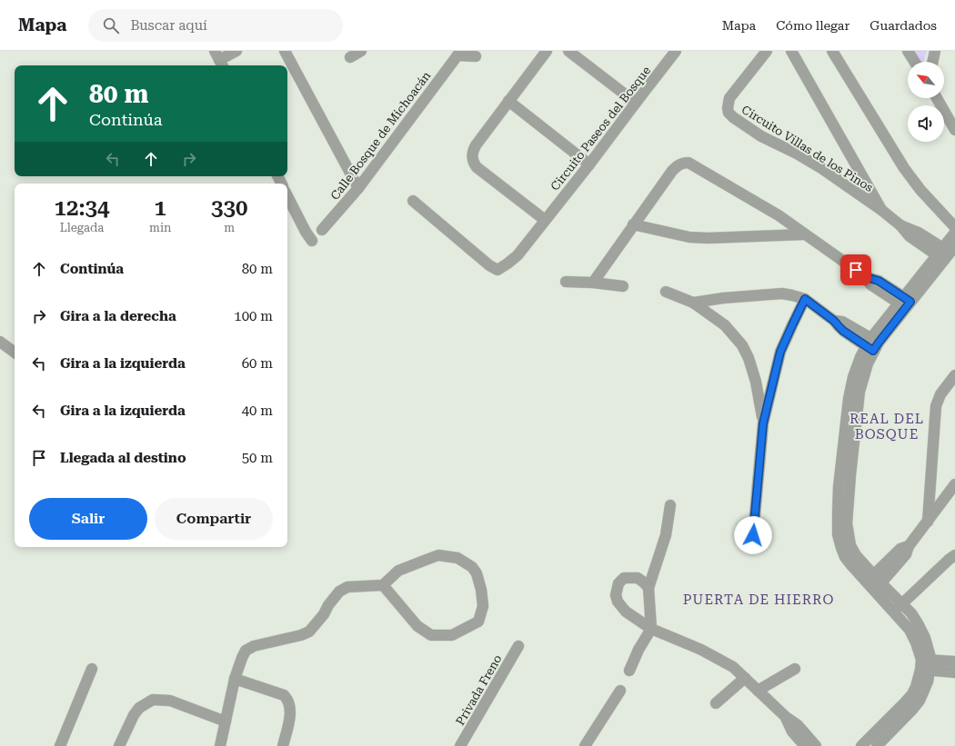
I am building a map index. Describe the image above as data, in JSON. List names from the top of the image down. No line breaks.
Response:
{"streets":{"street":["Circuito Paseos del Bosque","Calle Bosque de Michoacán","Circuito Villas de los Pinos","Privada Freno"]},"districts":["REAL DEL BOSQUE","PUERTA DE HIERRO"],"north":"top left","page":{"header":"Mapa","search":"Buscar aquí","nav":["Mapa","Cómo llegar","Guardados"],"turn":["80 m","Continúa"],"eta":["12:34","Llegada","1","min","330","m"],"list":[{"name":"Continúa","value":"80 m"},{"name":"Gira a la derecha","value":"100 m"},{"name":"Gira a la izquierda","value":"60 m"},{"name":"Gira a la izquierda","value":"40 m"},{"name":"Llegada al destino","value":"50 m"}],"buttons":["Salir","Compartir"]}}
